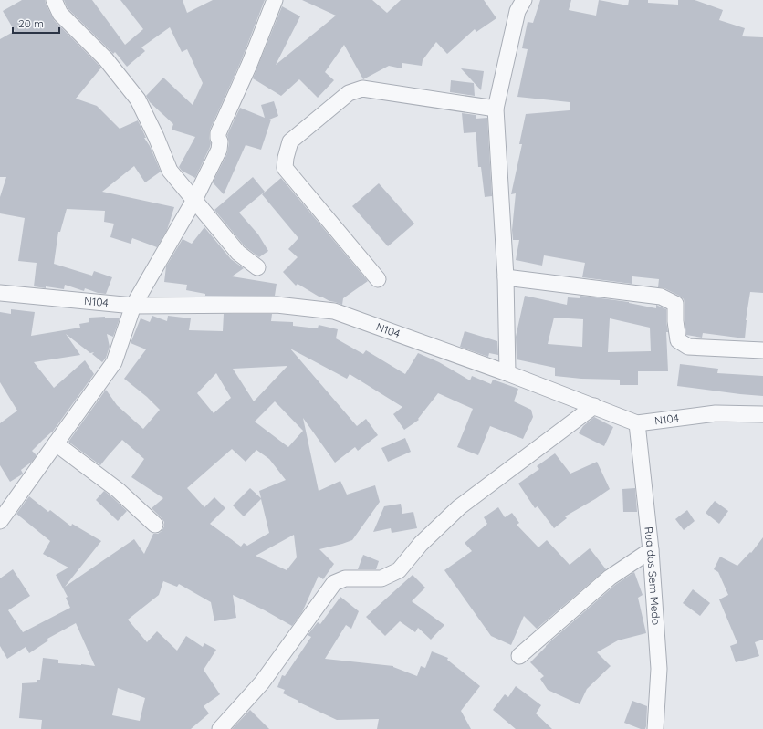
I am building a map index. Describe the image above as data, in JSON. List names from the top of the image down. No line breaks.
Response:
{"streets":{"street":["N104","Rua dos Sem Medo"]},"crossings":[["N104","Rua dos Sem Medo"]],"scale_bar":"20 m"}
